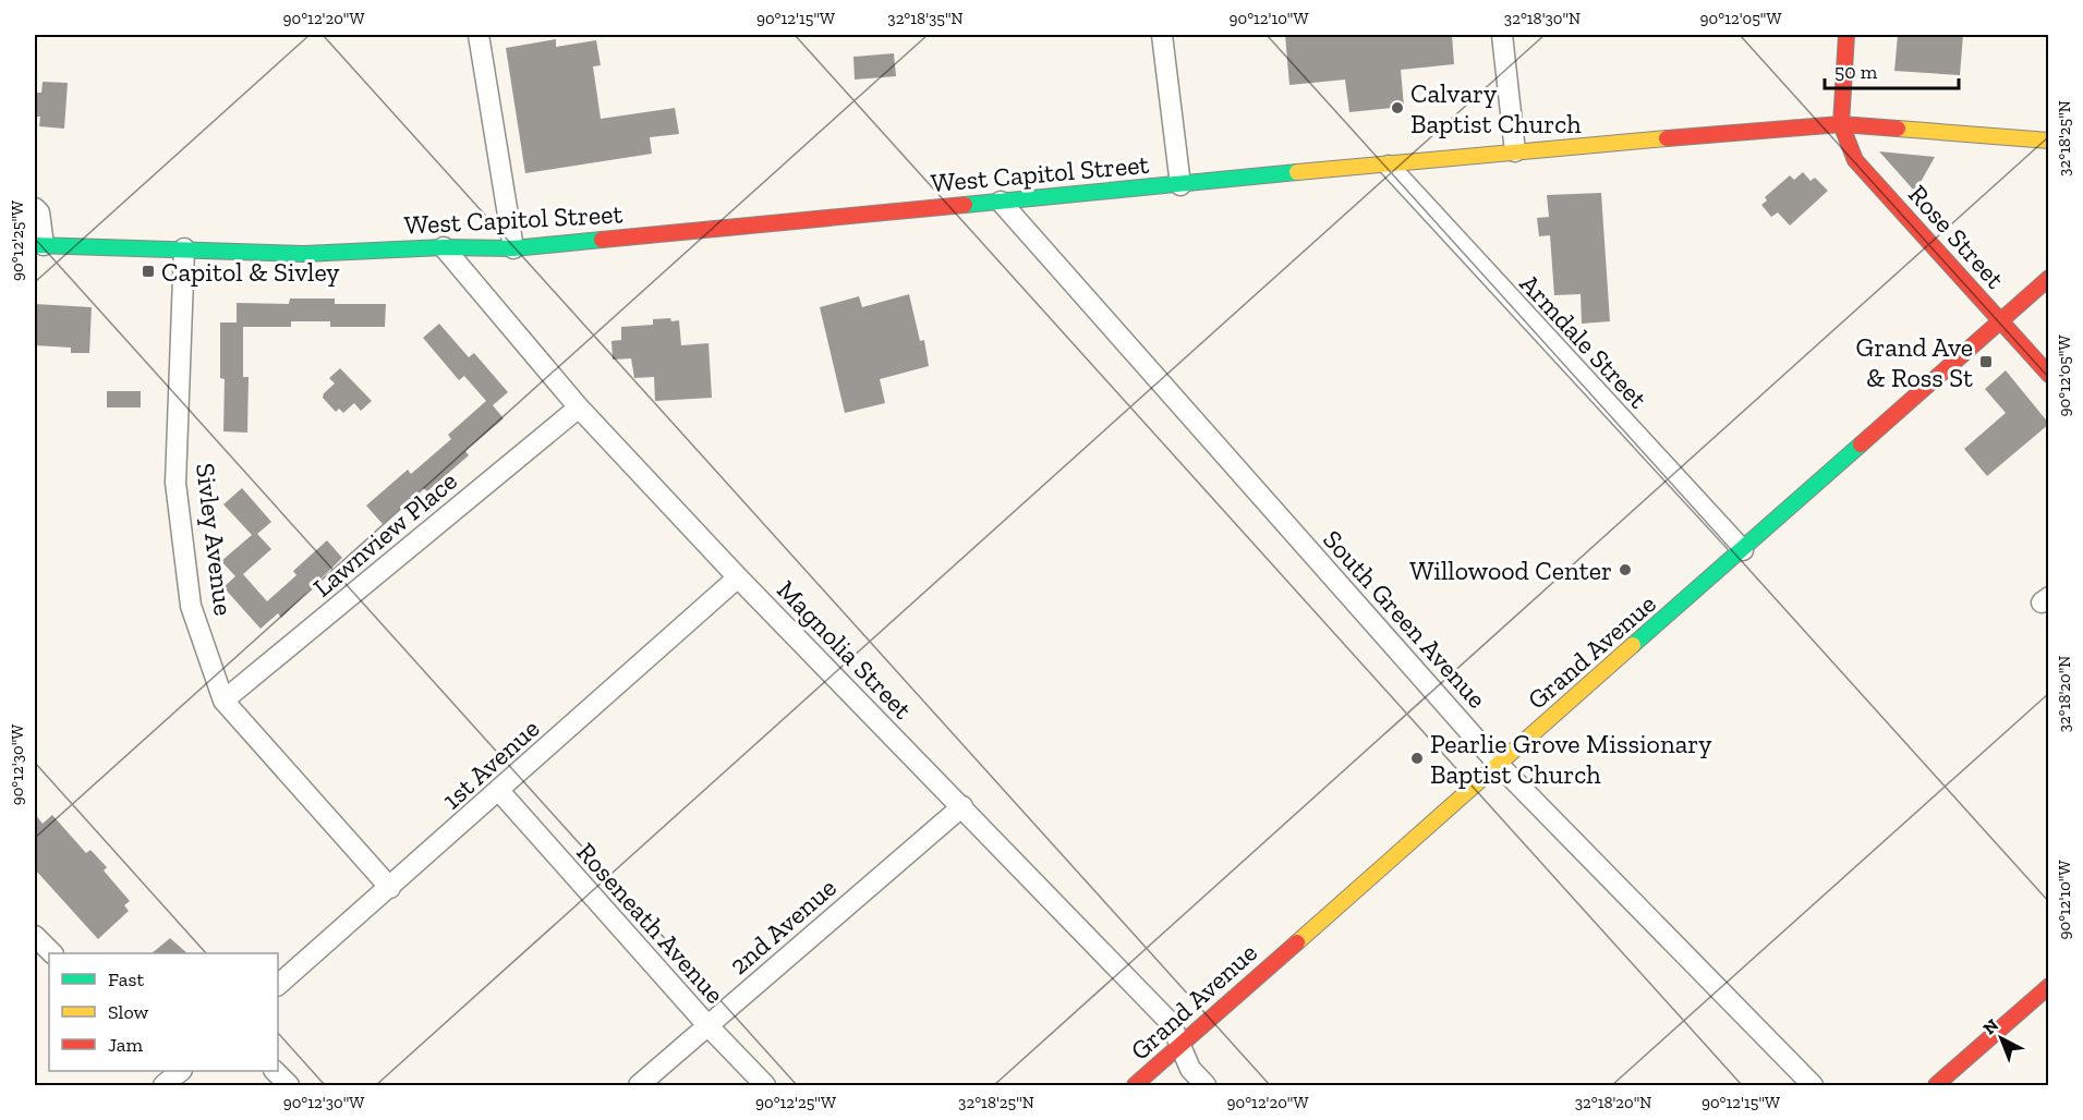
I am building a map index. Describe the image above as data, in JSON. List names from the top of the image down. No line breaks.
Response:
{"streets":{"main road":["West Capitol Street","Rose Street","Grand Avenue"],"street":["Armdale Street","Lawnview Place","Sivley Avenue","South Green Avenue","Magnolia Street","1st Avenue","Roseneath Avenue","2nd Avenue"]},"crossings":[["West Capitol Street","Rose Street"],["West Capitol Street","Armdale Street"],["West Capitol Street","Sivley Avenue"],["West Capitol Street","South Green Avenue"],["West Capitol Street","Magnolia Street"],["Rose Street","Grand Avenue"],["Armdale Street","Grand Avenue"],["Lawnview Place","Sivley Avenue"],["Lawnview Place","Magnolia Street"],["Sivley Avenue","1st Avenue"],["South Green Avenue","Grand Avenue"],["Magnolia Street","Grand Avenue"],["Magnolia Street","1st Avenue"],["Magnolia Street","2nd Avenue"],["1st Avenue","Roseneath Avenue"],["Roseneath Avenue","2nd Avenue"]],"places":{"other":["Calvary Baptist Church","Willowood Center","Pearlie Grove Missionary Baptist Church"],"transit":["Capitol & Sivley","Grand Ave & Ross St"]},"legend":["Fast","Slow","Jam"],"scale_bar":"50 m","north":"top left","coordinates":["90°12'20\"W","90°12'15\"W","32°18'35\"N","90°12'10\"W","32°18'30\"N","90°12'05\"W","32°18'25\"N","90°12'25\"W","32°18'20\"N","90°12'30\"W"]}
